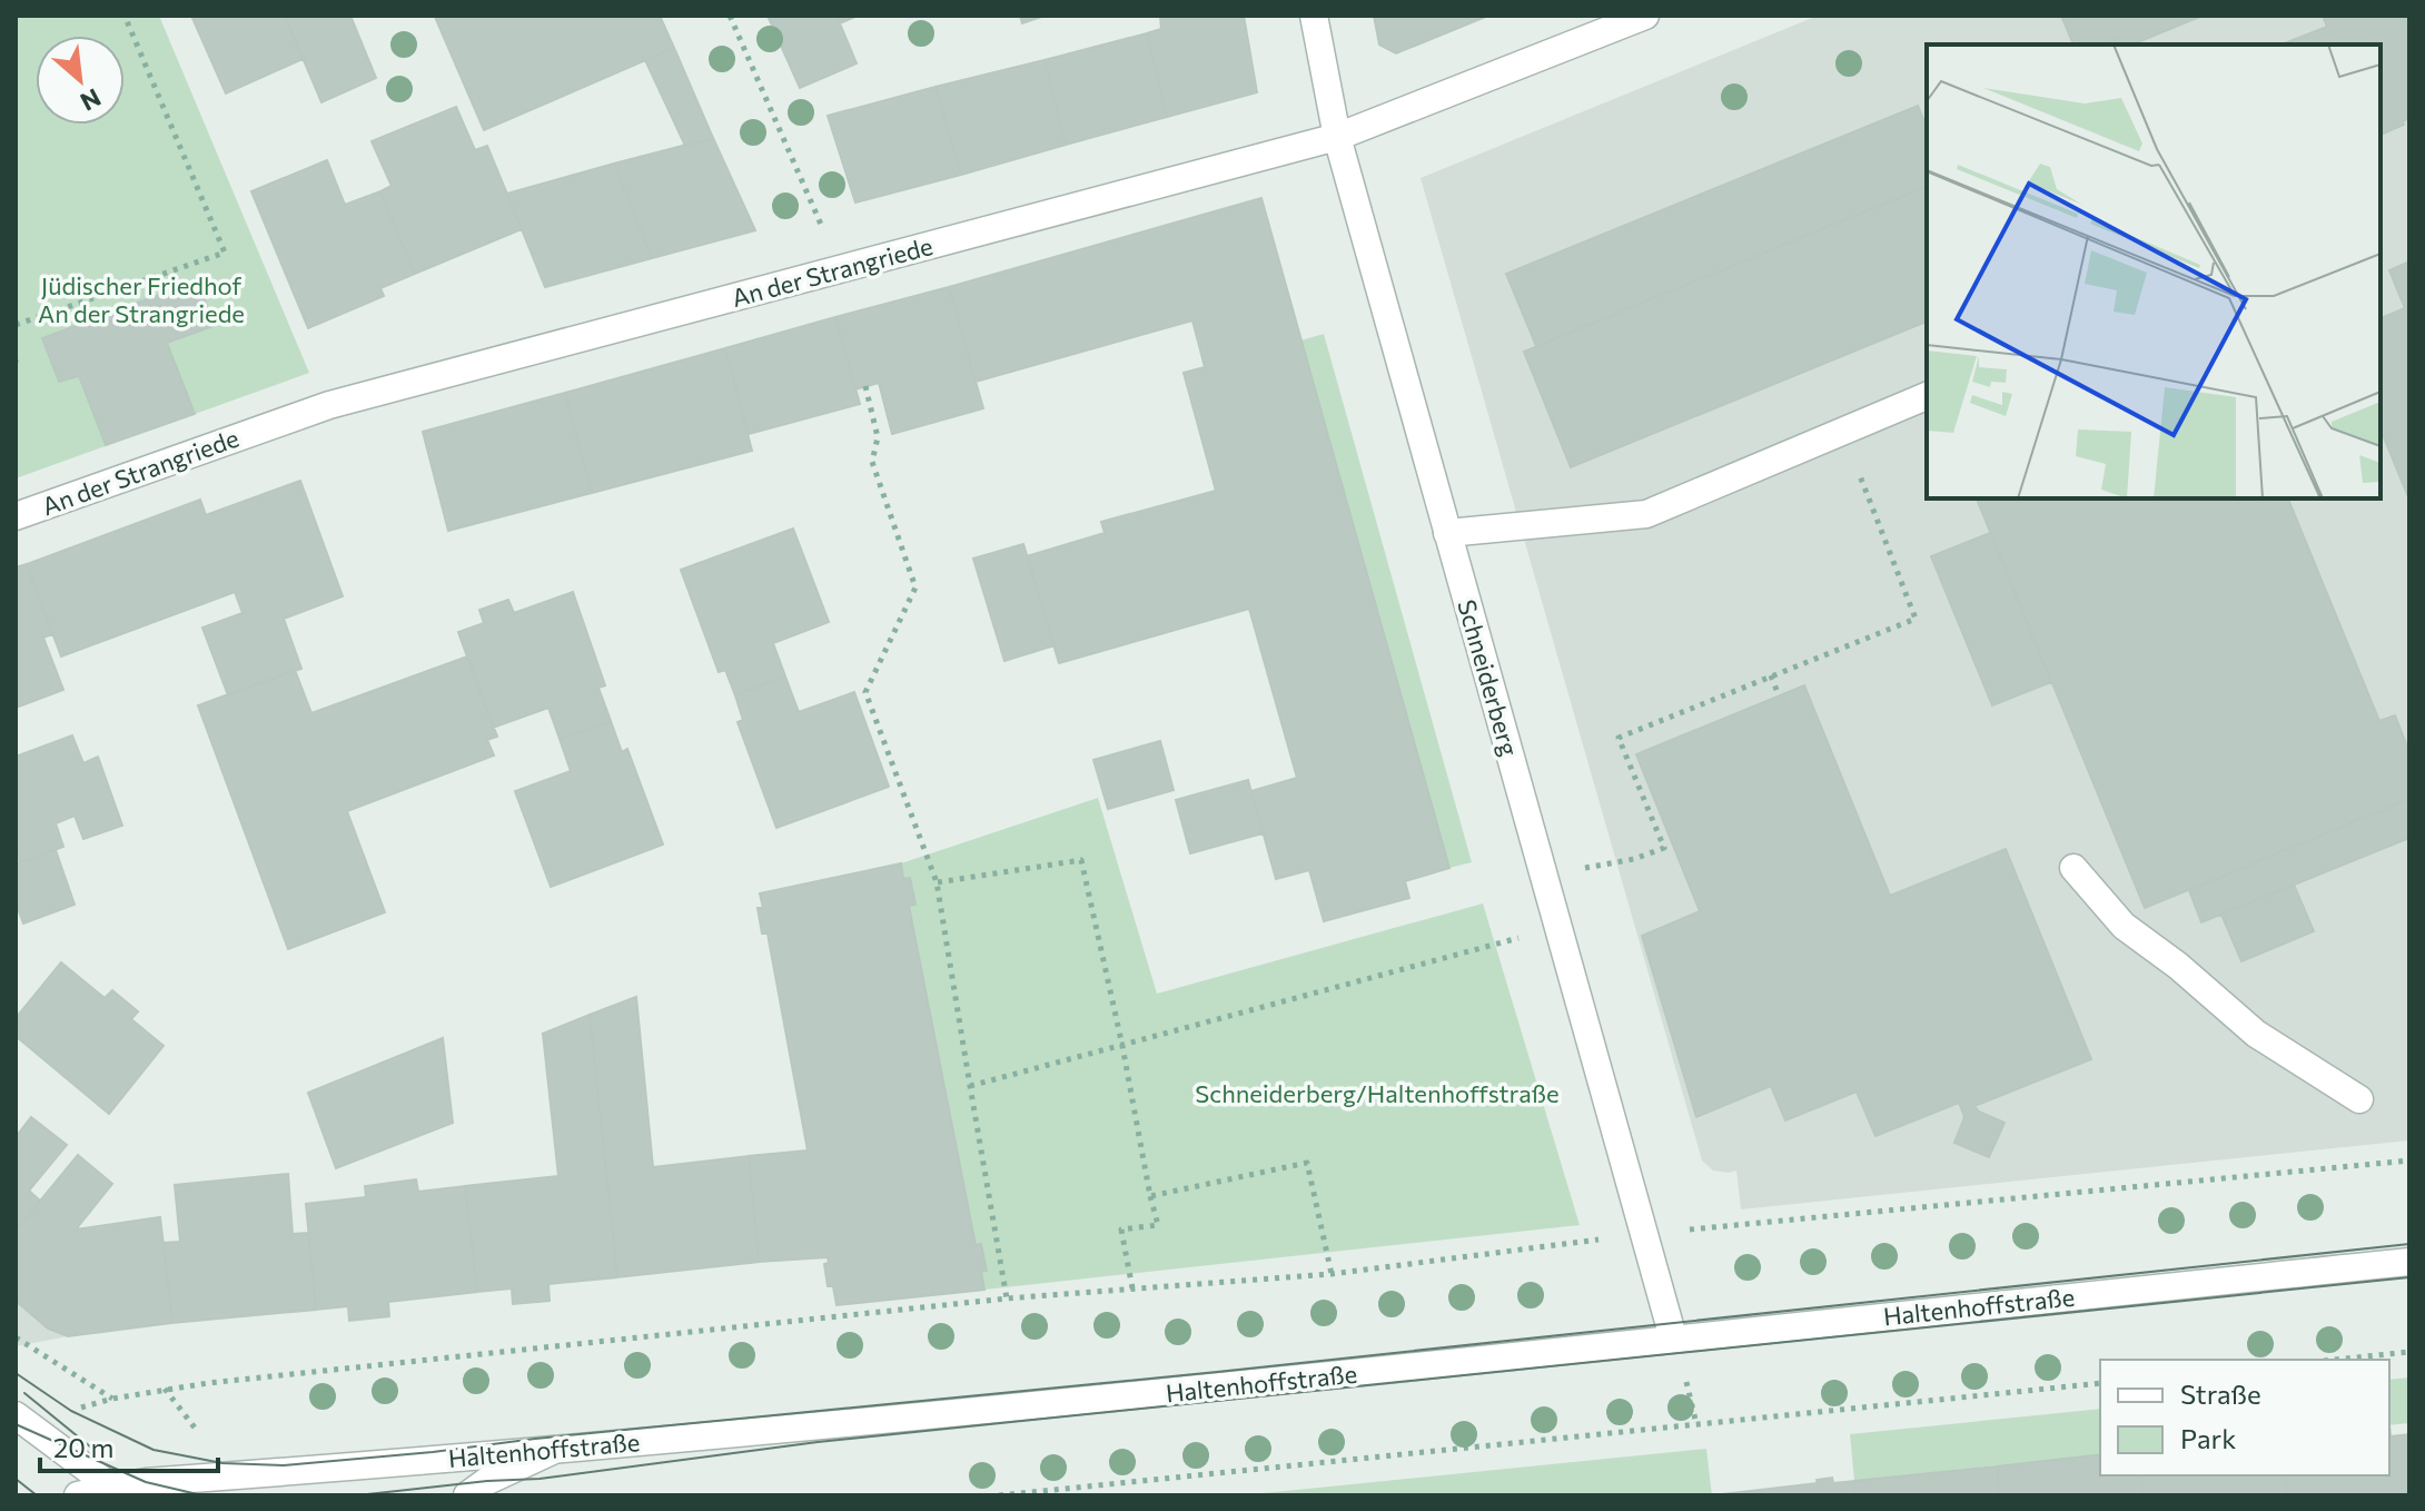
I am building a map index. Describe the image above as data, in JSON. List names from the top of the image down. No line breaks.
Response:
{"streets":{"street":["An der Strangriede","Schneiderberg","Haltenhoffstraße"]},"crossings":[["An der Strangriede","Schneiderberg"],["Schneiderberg","Haltenhoffstraße"]],"parks":["Jüdischer Friedhof An der Strangriede","Schneiderberg/Haltenhoffstraße"],"legend":["Straße","Park"],"scale_bar":"20 m","north":"bottom right"}
